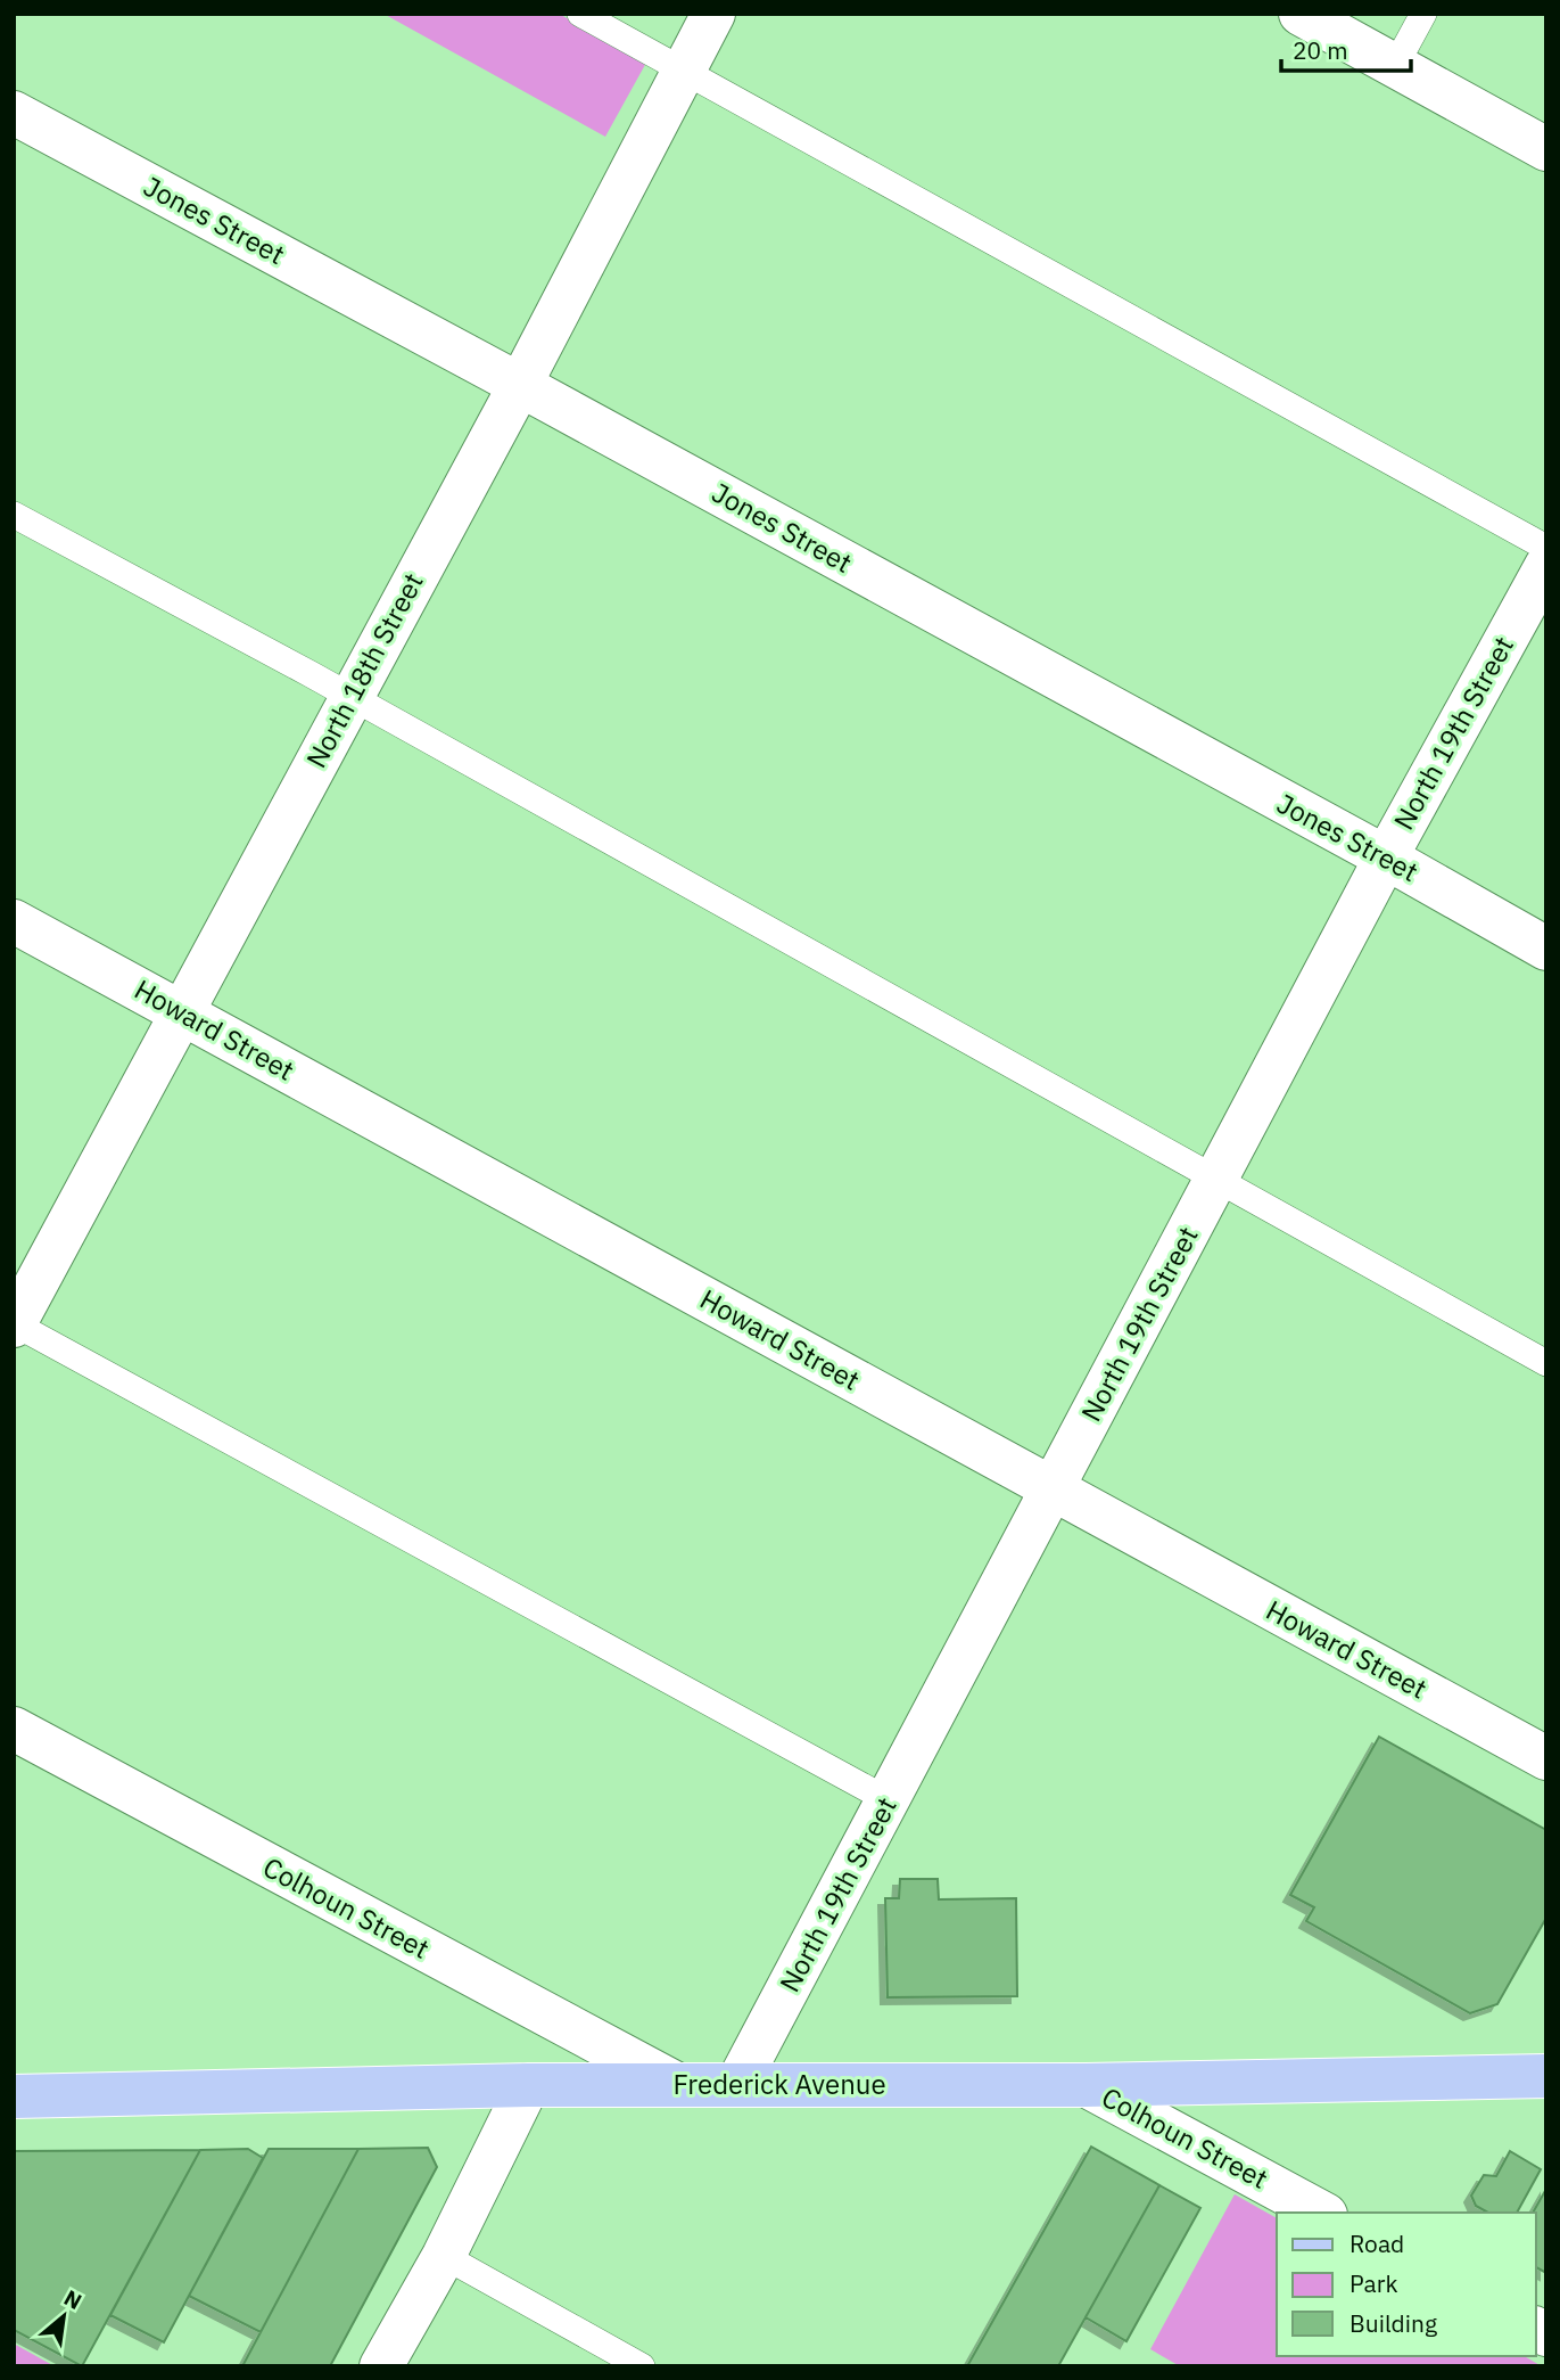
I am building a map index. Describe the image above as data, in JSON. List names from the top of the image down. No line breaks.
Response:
{"streets":{"main road":["Frederick Avenue"],"street":["Jones Street","North 18th Street","North 19th Street","Howard Street","Colhoun Street"]},"crossings":[["Jones Street","North 18th Street"],["Jones Street","North 19th Street"],["North 18th Street","Howard Street"],["North 19th Street","Howard Street"],["North 19th Street","Frederick Avenue"],["Colhoun Street","Frederick Avenue"]],"legend":["Road","Park","Building"],"scale_bar":"20 m","north":"top right"}
